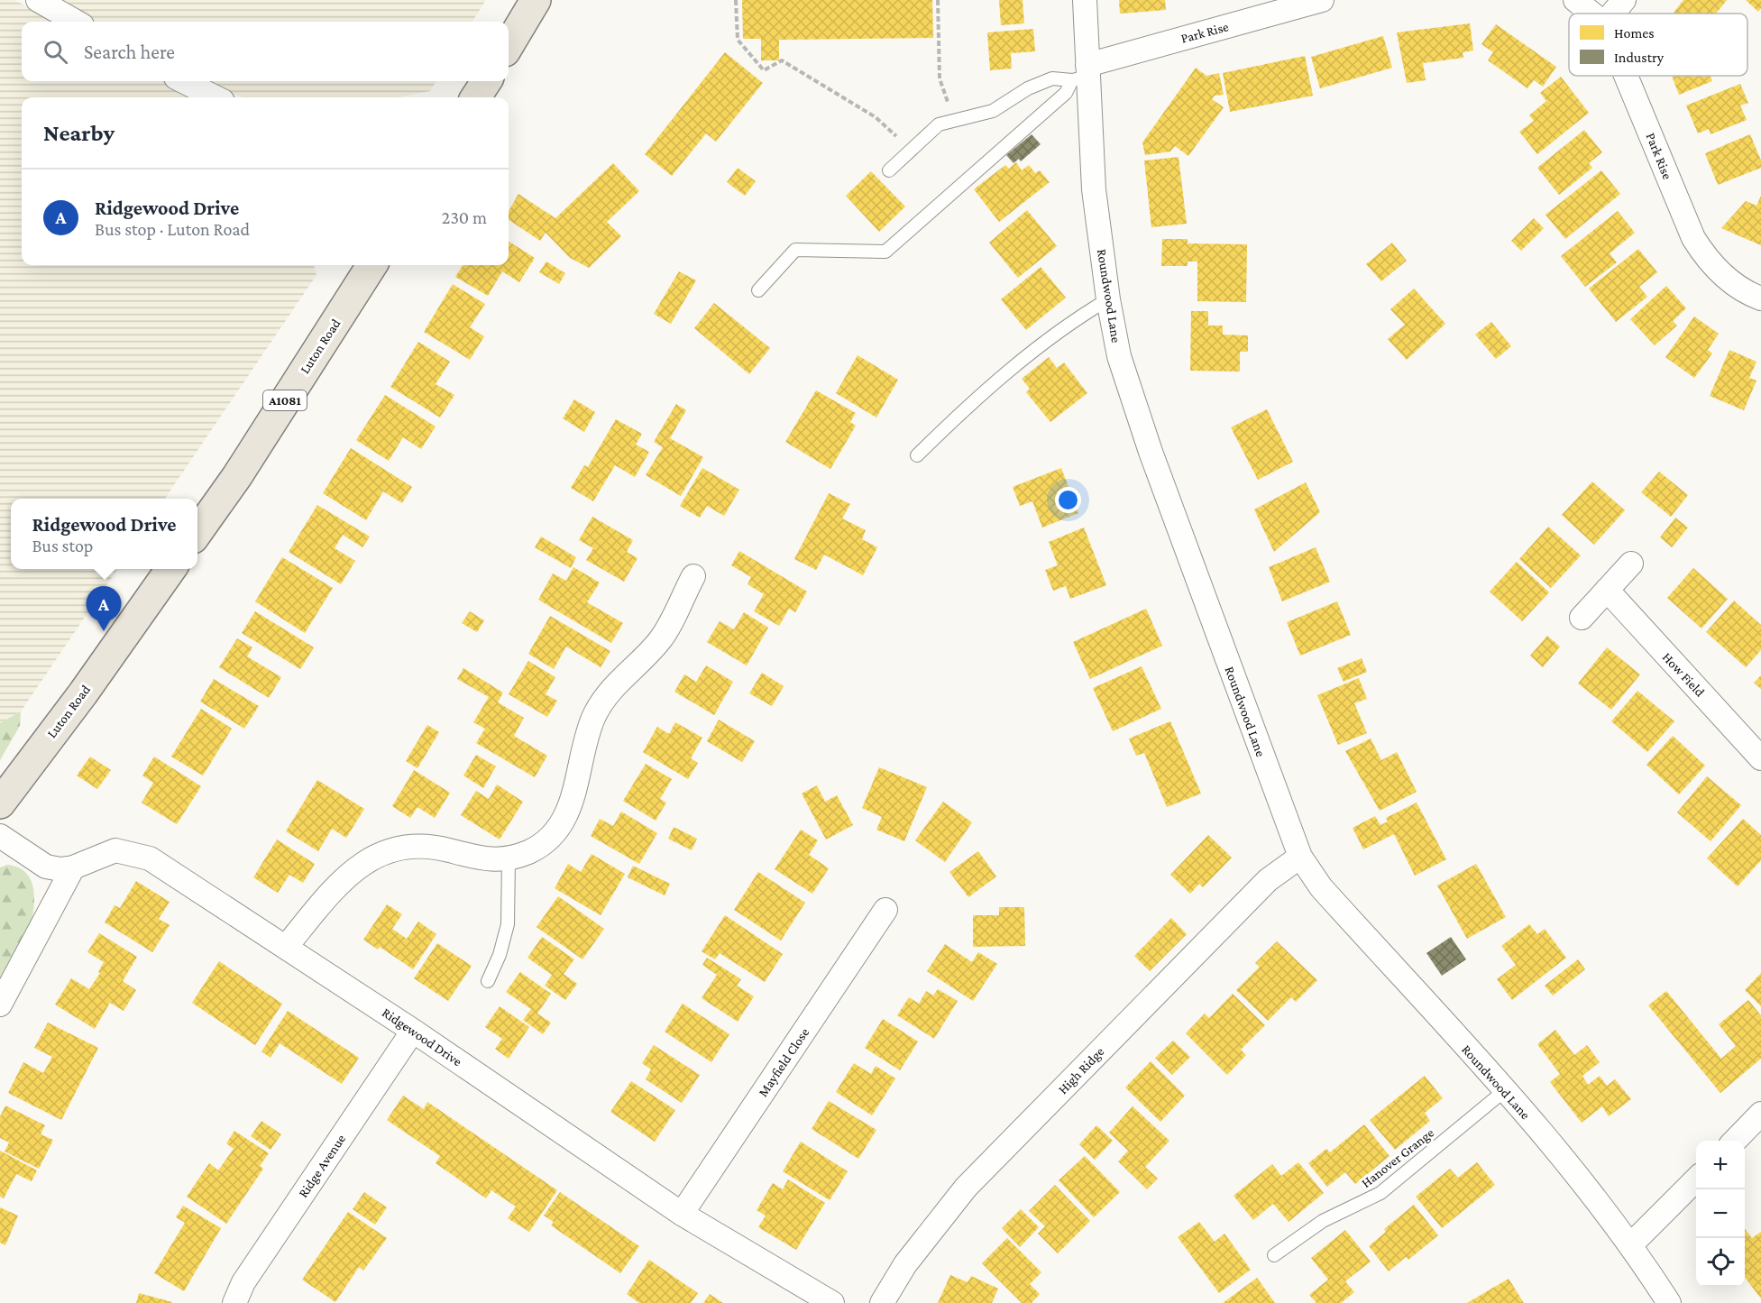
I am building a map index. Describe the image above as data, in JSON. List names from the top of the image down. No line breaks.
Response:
{"streets":{"main road":["Luton Road","A1081"],"street":["Park Rise","Roundwood Lane","How Field","Ridgewood Drive","Mayfield Close","High Ridge","Ridge Avenue"],"lane":["Hanover Grange"]},"crossings":[["Park Rise","Roundwood Lane"],["Roundwood Lane","High Ridge"],["Roundwood Lane","Hanover Grange"],["Ridgewood Drive","Mayfield Close"],["Ridgewood Drive","Ridge Avenue"]],"legend":["Homes","Industry"],"page":{"search":"Search here","heading":"Nearby","list":[{"mark":"A","name":"Ridgewood Drive","note":"Bus stop · Luton Road","value":"230 m"}],"popup":["Ridgewood Drive","Bus stop"],"pins":"A","map_buttons":["+","−"]}}
